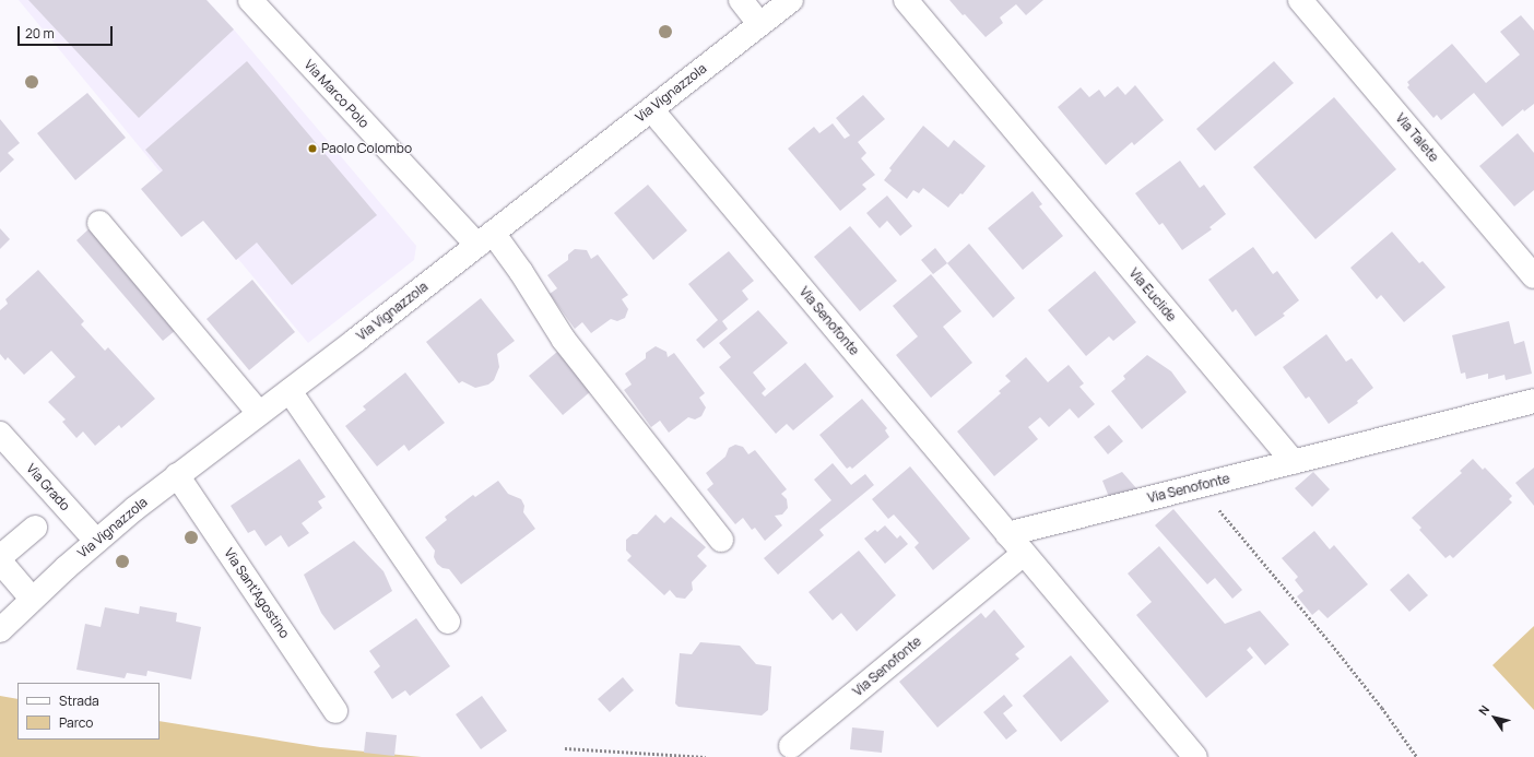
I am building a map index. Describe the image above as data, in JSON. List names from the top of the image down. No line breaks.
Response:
{"streets":{"street":["Via Vignazzola","Via Marco Polo","Via Talete","Via Euclide","Via Senofonte","Via Grado","Via Sant'Agostino"]},"crossings":[["Via Vignazzola","Via Marco Polo"],["Via Vignazzola","Via Senofonte"],["Via Vignazzola","Via Grado"],["Via Vignazzola","Via Sant'Agostino"],["Via Euclide","Via Senofonte"]],"places":["Paolo Colombo"],"legend":["Strada","Parco"],"scale_bar":"20 m","north":"top left"}
